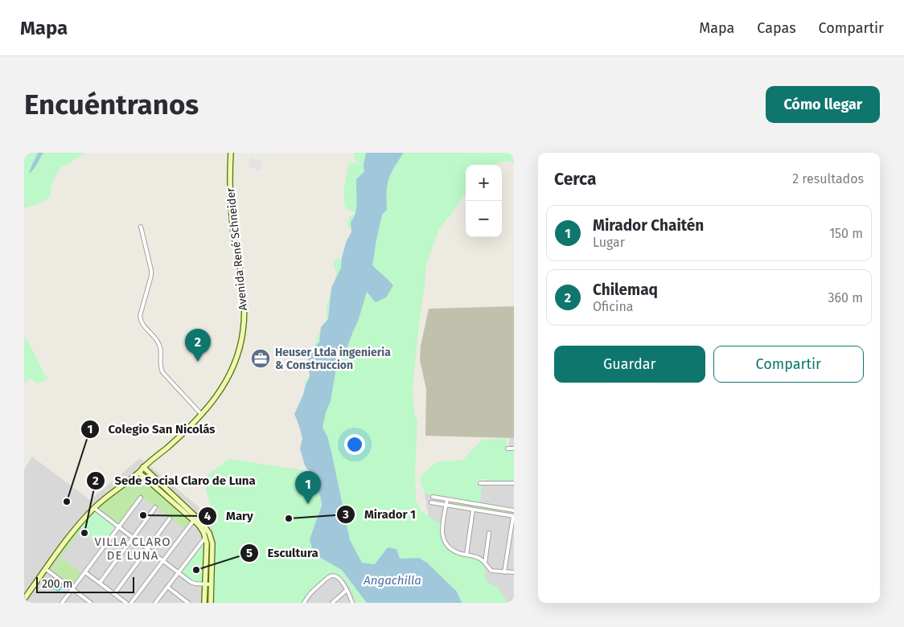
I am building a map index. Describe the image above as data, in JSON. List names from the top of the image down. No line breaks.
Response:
{"streets":{"main road":["Avenida René Schneider"]},"districts":["VILLA CLARO DE LUNA"],"water":["Angachilla"],"places":{"office":["Heuser Ltda ingenieria & Construccion"],"other":["Colegio San Nicolás","Mary","Mirador 1","Sede Social Claro de Luna","Escultura"]},"scale_bar":"200 m","page":{"header":"Mapa","nav":["Mapa","Capas","Compartir"],"buttons":["Cómo llegar",["Guardar","Compartir"]],"title":"Encuéntranos","heading":["Cerca","2 resultados"],"map_buttons":["+","−"],"list":[{"mark":"1","name":"Mirador Chaitén","note":"Lugar","value":"150 m"},{"mark":"2","name":"Chilemaq","note":"Oficina","value":"360 m"}],"pins":["2","1"],"scale":"200 m"}}
